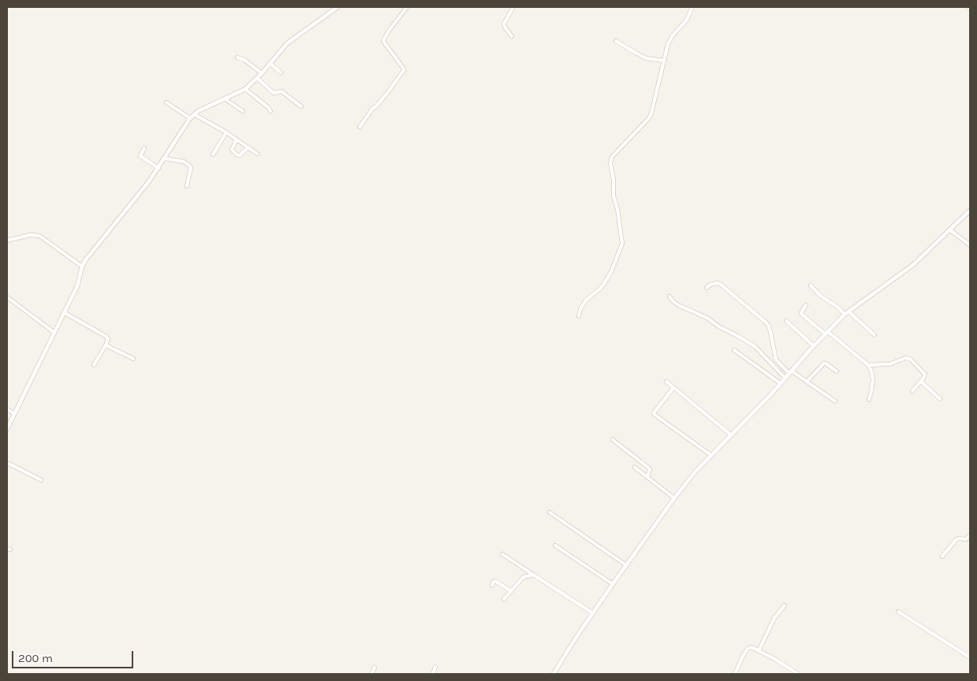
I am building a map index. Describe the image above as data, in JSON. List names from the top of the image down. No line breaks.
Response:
{"scale_bar":"200 m"}
